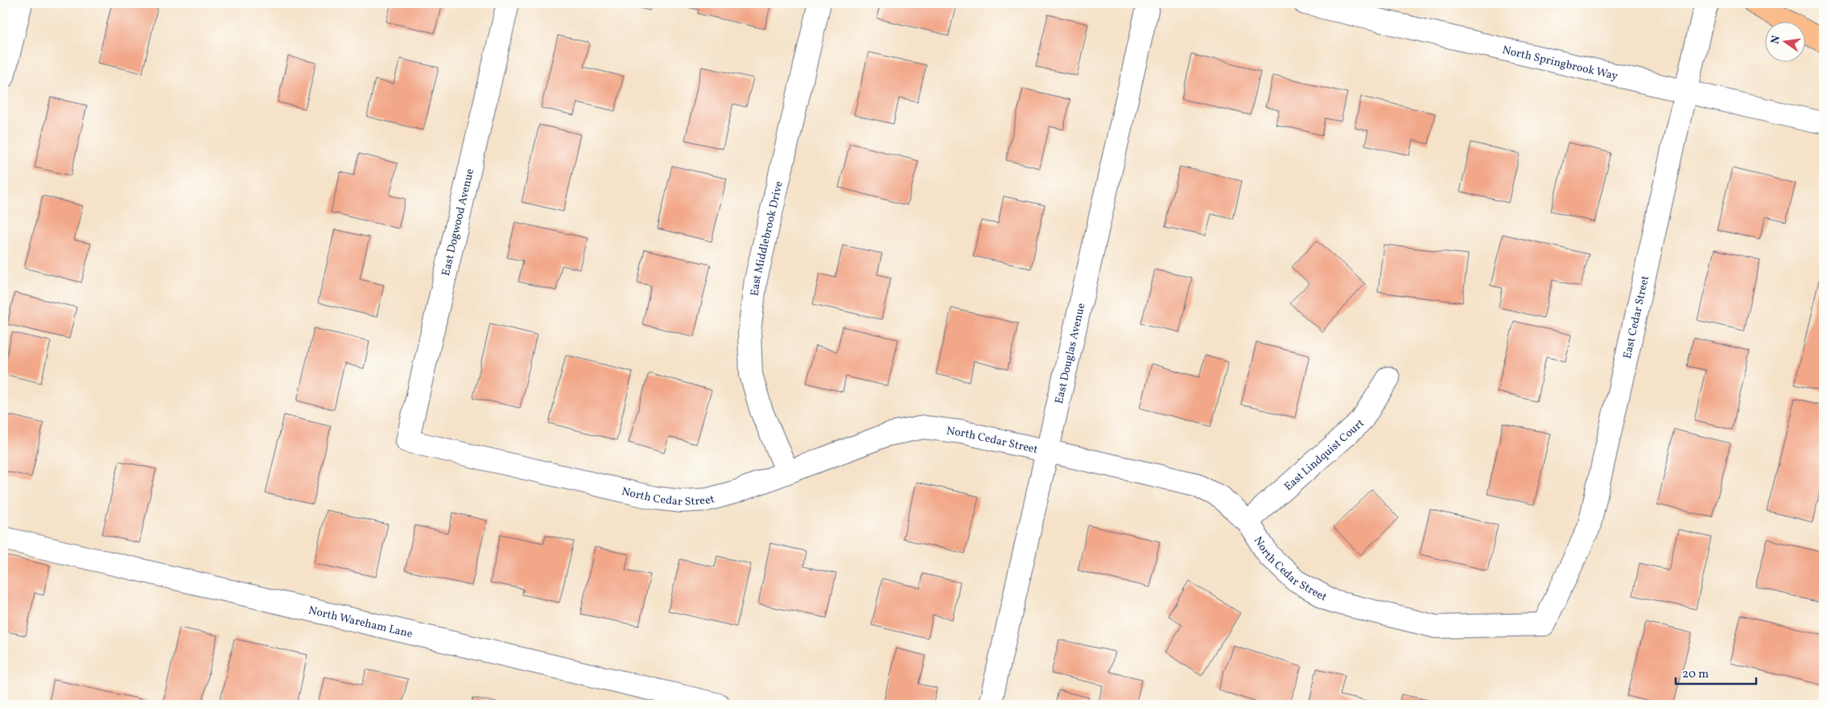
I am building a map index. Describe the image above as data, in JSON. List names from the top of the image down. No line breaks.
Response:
{"streets":{"street":["North Springbrook Way","East Dogwood Avenue","East Middlebrook Drive","East Cedar Street","East Douglas Avenue","North Cedar Street","East Lindquist Court","North Wareham Lane"]},"crossings":[["North Springbrook Way","East Cedar Street"],["East Dogwood Avenue","North Cedar Street"],["East Middlebrook Drive","North Cedar Street"],["East Cedar Street","North Cedar Street"],["East Douglas Avenue","North Cedar Street"],["North Cedar Street","East Lindquist Court"]],"scale_bar":"20 m","north":"left"}
